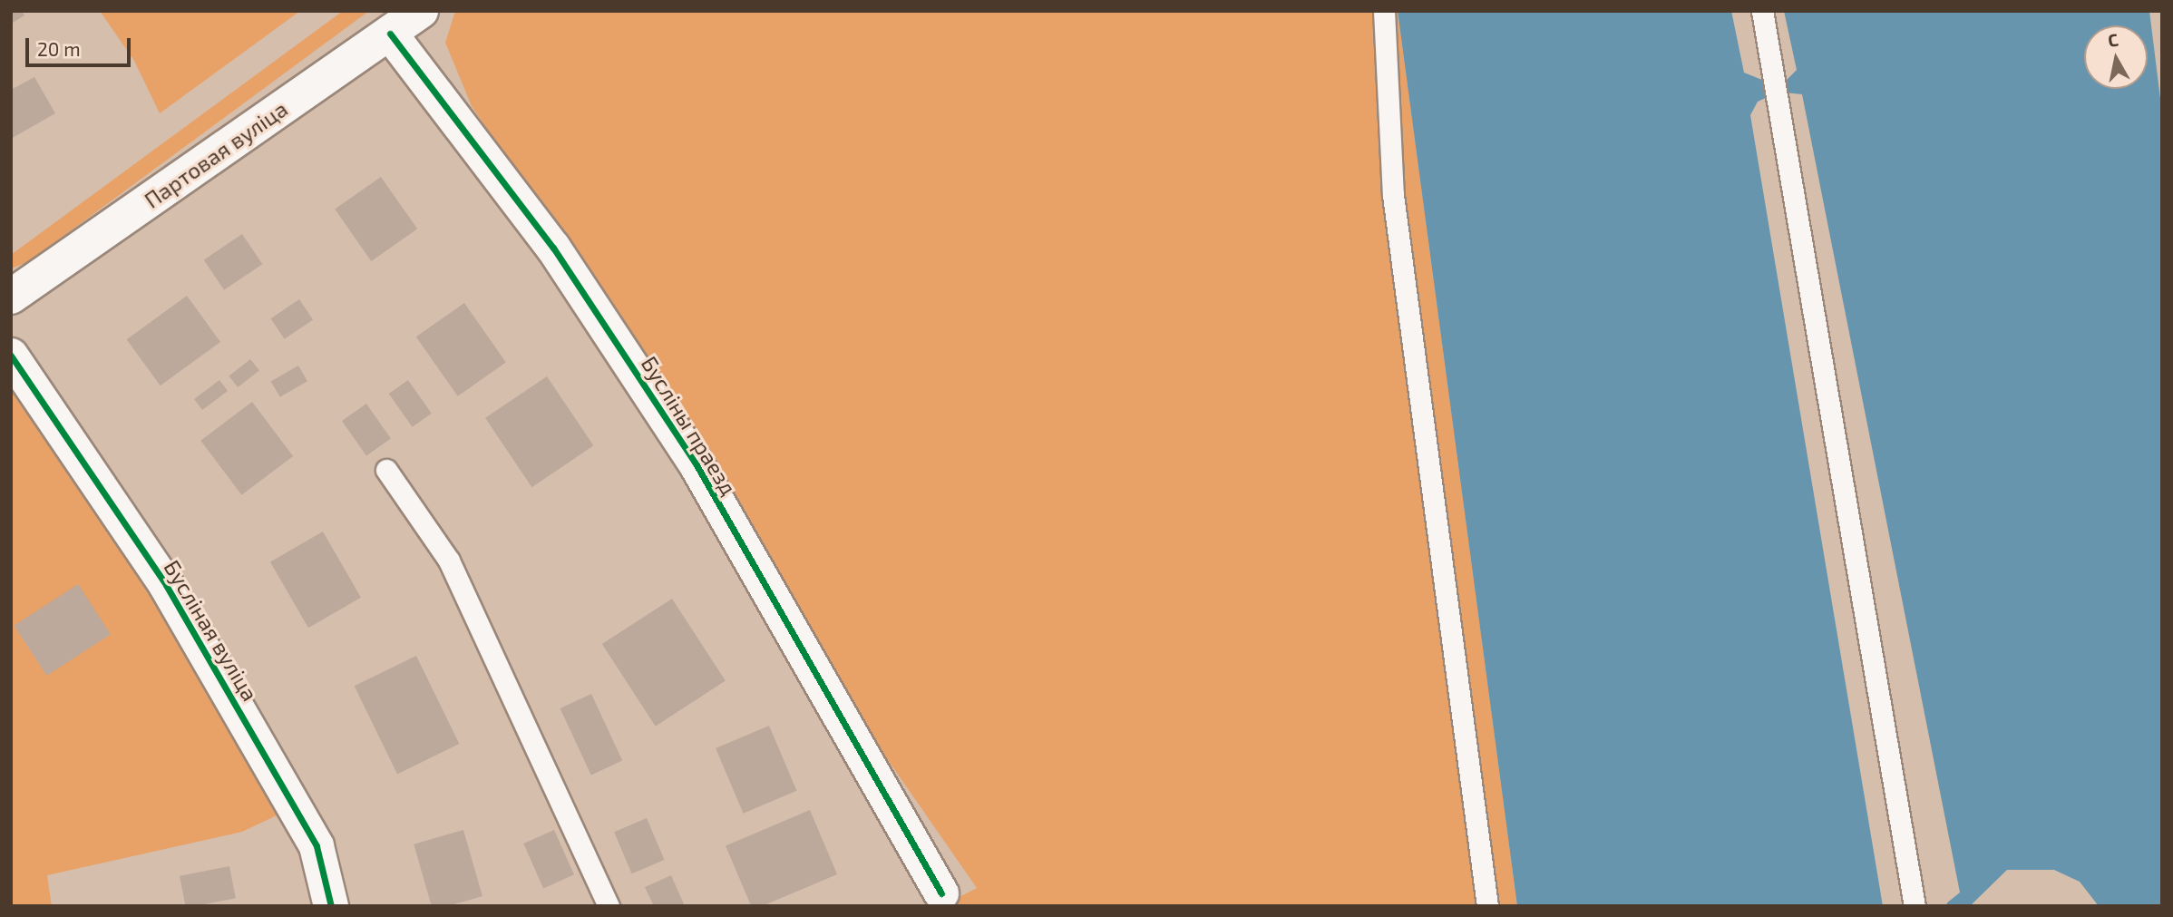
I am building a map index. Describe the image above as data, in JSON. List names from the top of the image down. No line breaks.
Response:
{"streets":{"street":["Партовая вуліца","Бусліны праезд","Бусліная вуліца"]},"crossings":[["Партовая вуліца","Бусліны праезд"]],"scale_bar":"20 m","north":"top"}
